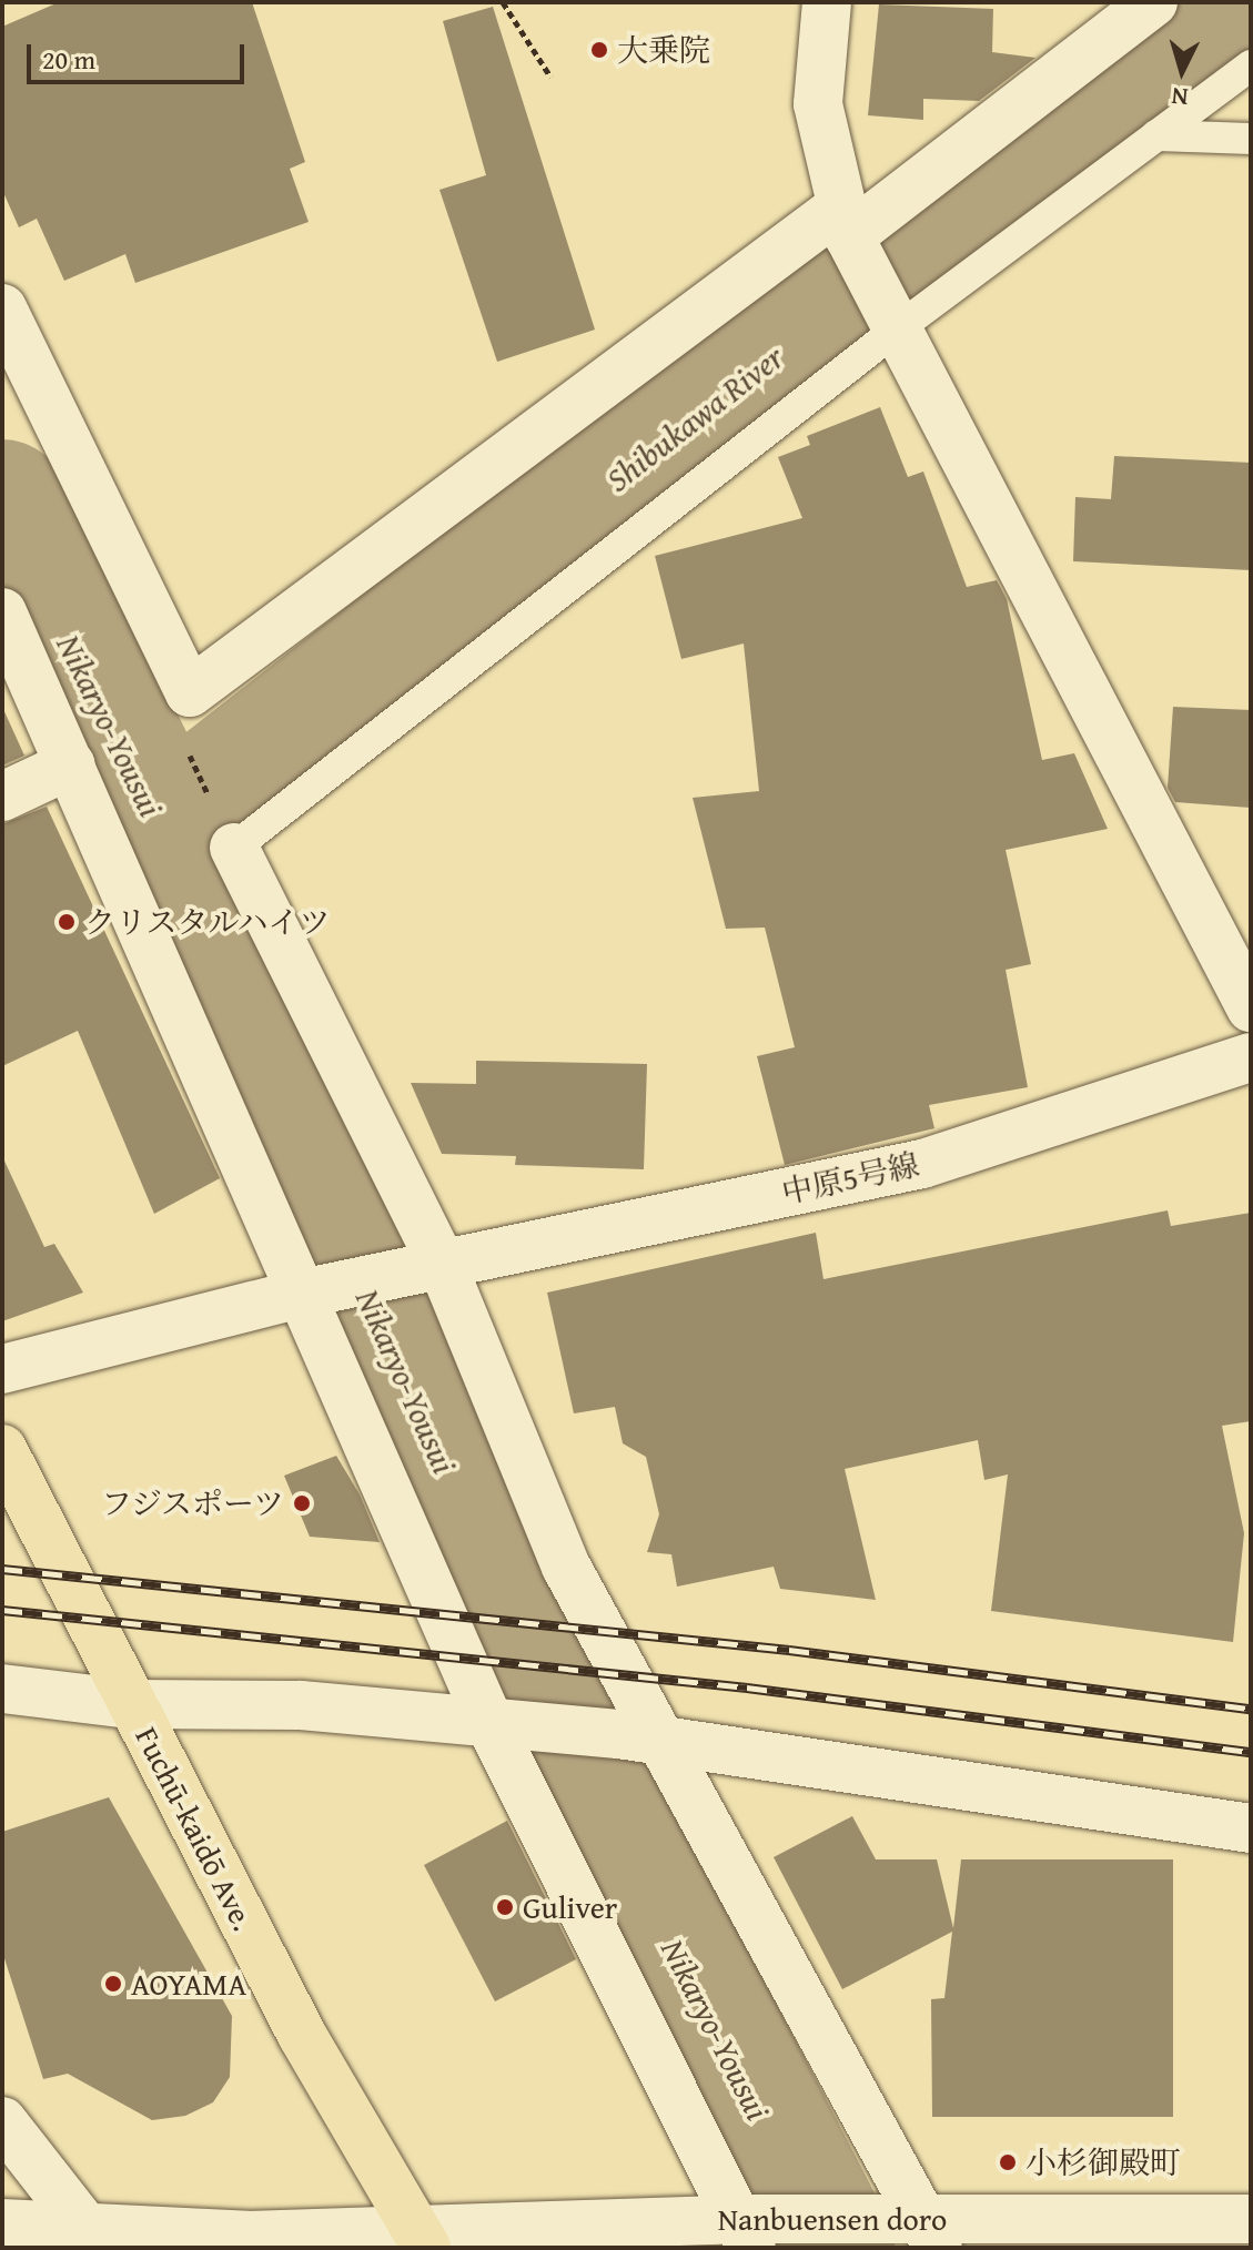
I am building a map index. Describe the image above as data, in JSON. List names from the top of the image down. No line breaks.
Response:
{"streets":{"highway":["Fuchū-kaidō Ave."],"street":["中原5号線","Nanbuensen doro"]},"crossings":[["Fuchū-kaidō Ave.","Nanbuensen doro"]],"water":["Shibukawa River","Nikaryo-Yousui"],"places":["大乗院","クリスタルハイツ","フジスポーツ","Guliver","AOYAMA","小杉御殿町"],"scale_bar":"20 m","north":"bottom"}
